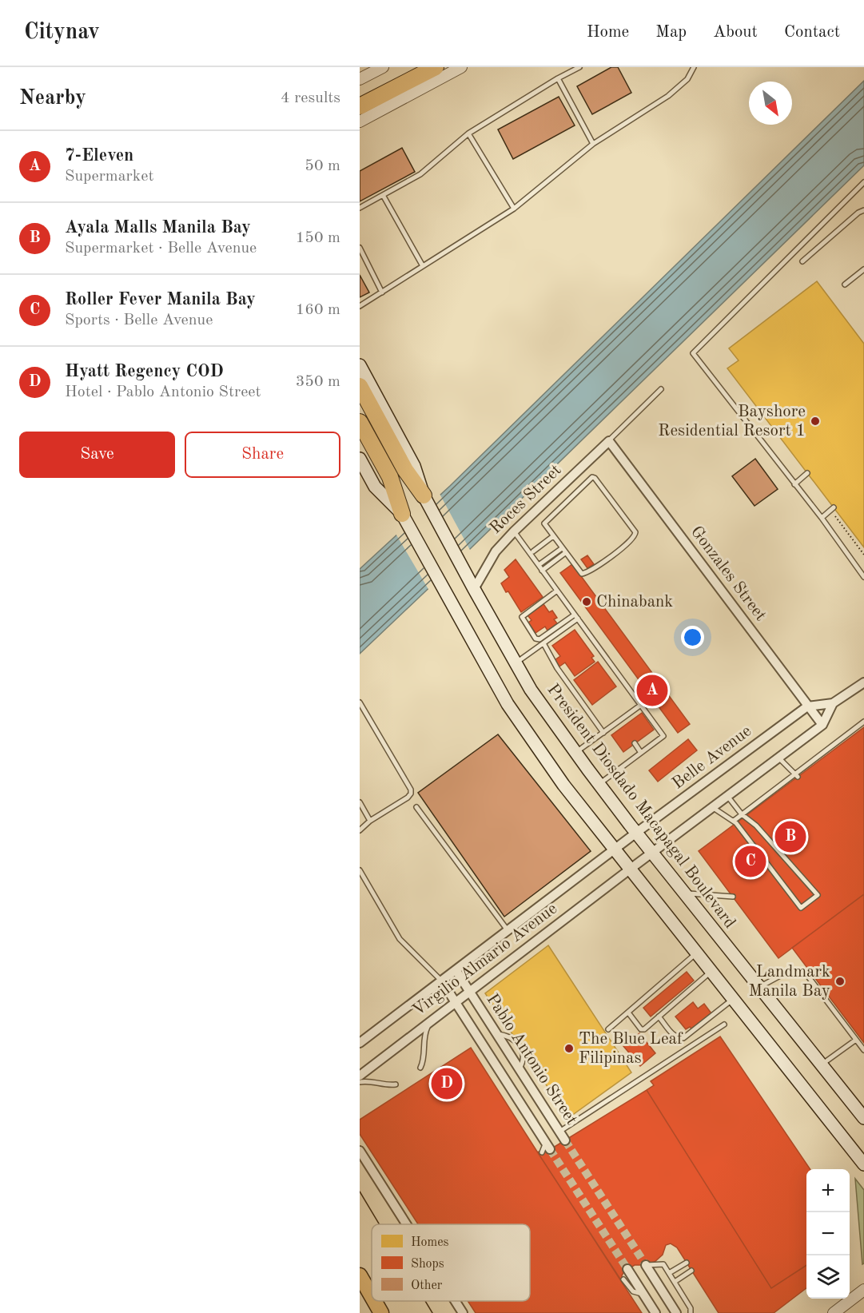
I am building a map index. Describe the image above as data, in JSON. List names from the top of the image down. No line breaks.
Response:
{"streets":{"main road":["President Diosdado Macapagal Boulevard"],"street":["Roces Street","Gonzales Street","Belle Avenue","Virgilio Almario Avenue","Pablo Antonio Street"]},"crossings":[["Roces Street","Gonzales Street"],["Roces Street","President Diosdado Macapagal Boulevard"],["Gonzales Street","Belle Avenue"],["Belle Avenue","President Diosdado Macapagal Boulevard"],["Belle Avenue","Virgilio Almario Avenue"],["Virgilio Almario Avenue","Pablo Antonio Street"]],"places":["Bayshore Residential Resort 1","Chinabank","Landmark Manila Bay","The Blue Leaf Filipinas"],"legend":["Homes","Shops","Other"],"north":"bottom right","page":{"header":"Citynav","nav":["Home","Map","About","Contact"],"heading":["Nearby","4 results"],"list":[{"mark":"A","name":"7-Eleven","note":"Supermarket","value":"50 m"},{"mark":"B","name":"Ayala Malls Manila Bay","note":"Supermarket · Belle Avenue","value":"150 m"},{"mark":"C","name":"Roller Fever Manila Bay","note":"Sports · Belle Avenue","value":"160 m"},{"mark":"D","name":"Hyatt Regency COD","note":"Hotel · Pablo Antonio Street","value":"350 m"}],"buttons":["Save","Share"],"pins":["A","B","C","D"],"map_buttons":["+","−"]}}
